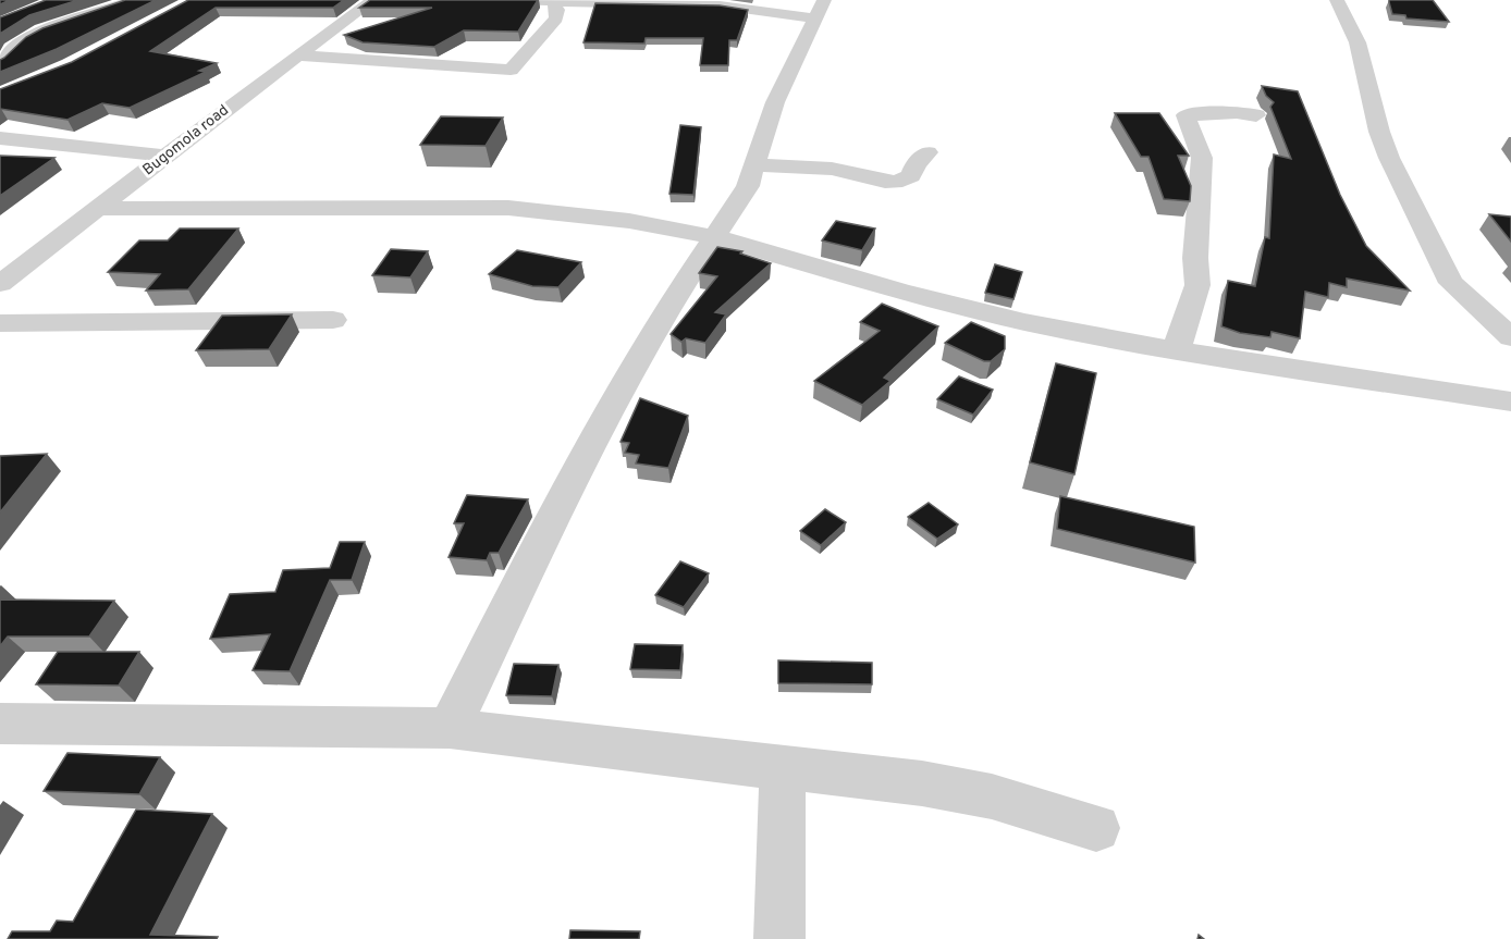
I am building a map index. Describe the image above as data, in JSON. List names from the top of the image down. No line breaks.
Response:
{"streets":{"street":["Bugomola road"]}}
